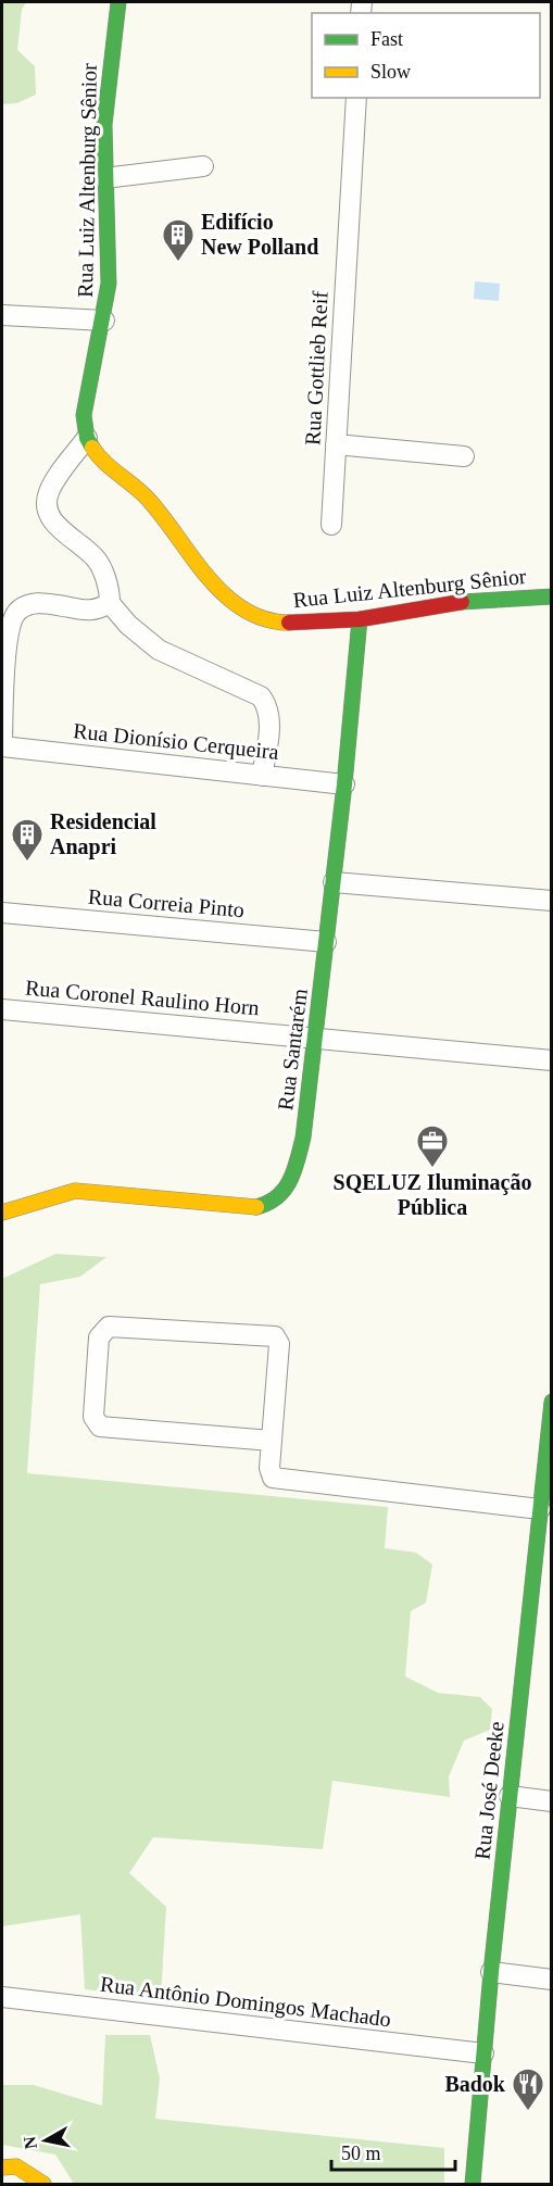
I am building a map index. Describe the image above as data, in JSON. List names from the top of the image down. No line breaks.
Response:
{"streets":{"street":["Rua Luiz Altenburg Sênior","Rua Gottlieb Reif","Rua Dionísio Cerqueira","Rua Correia Pinto","Rua Coronel Raulino Horn","Rua Santarém","Rua José Deeke","Rua Antônio Domingos Machado"]},"crossings":[["Rua Luiz Altenburg Sênior","Rua Santarém"],["Rua Dionísio Cerqueira","Rua Santarém"],["Rua Correia Pinto","Rua Santarém"],["Rua Coronel Raulino Horn","Rua Santarém"],["Rua José Deeke","Rua Antônio Domingos Machado"]],"places":{"building":["Edifício New Polland","Residencial Anapri"],"office":["SQELUZ Iluminação Pública"],"restaurant":["Badok"]},"legend":["Fast","Slow"],"scale_bar":"50 m","north":"left"}
